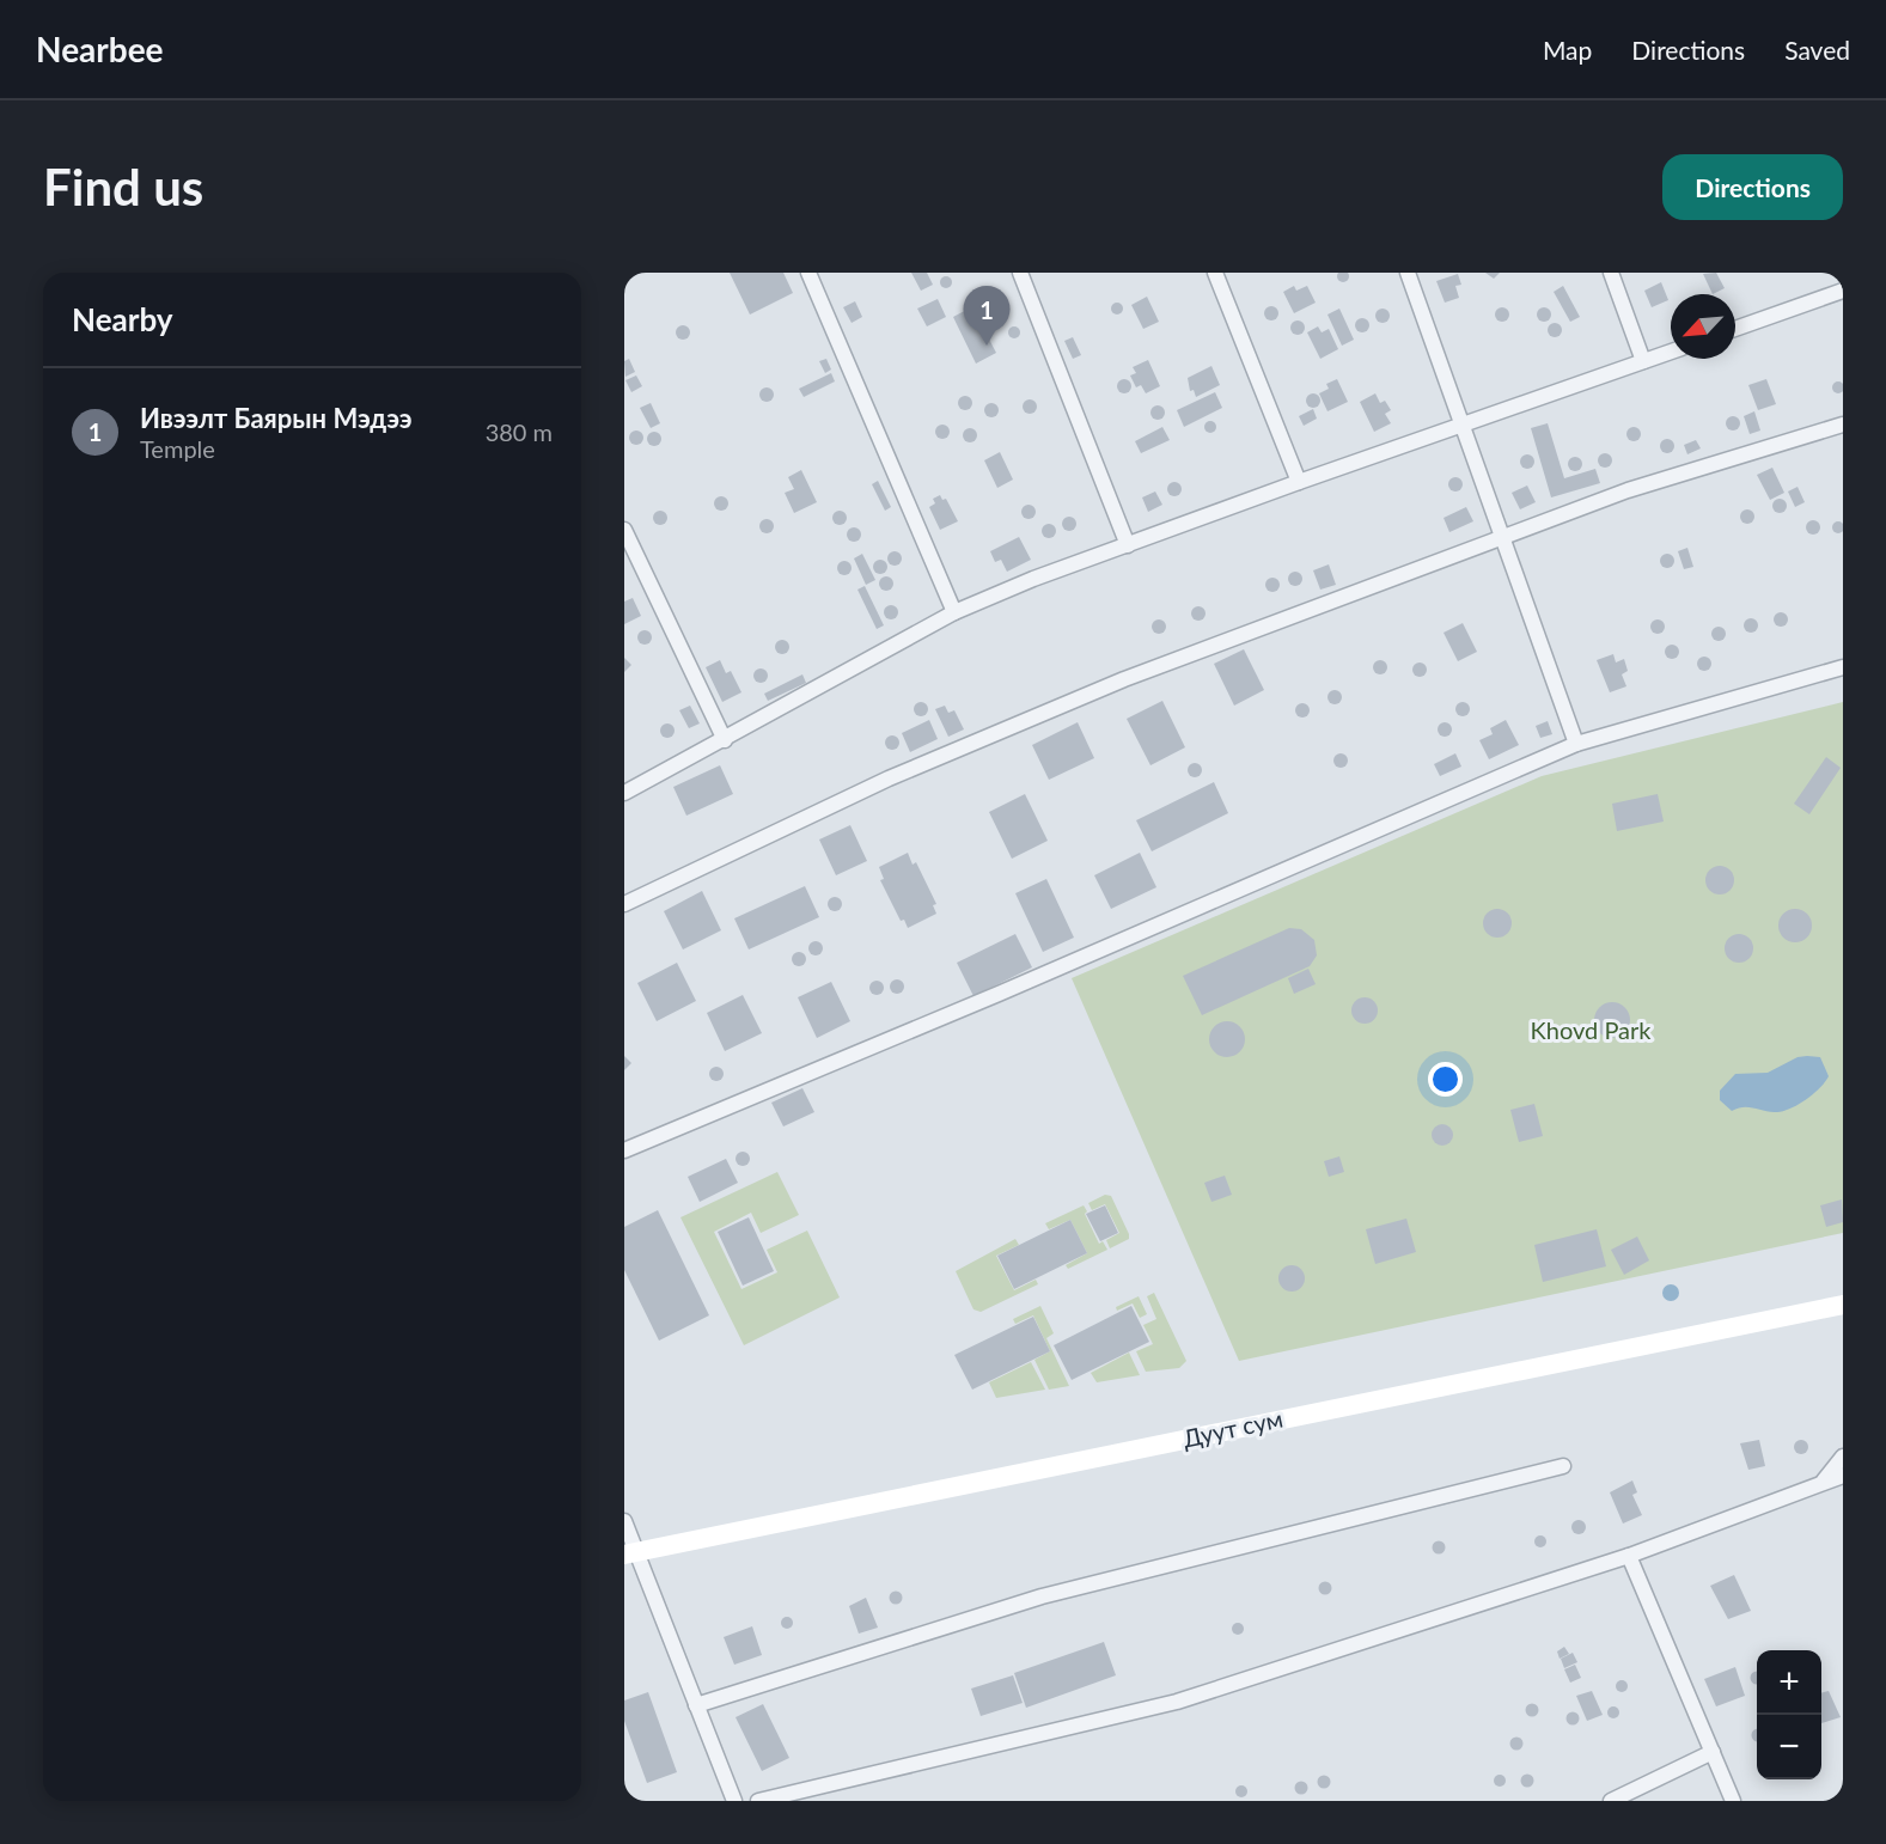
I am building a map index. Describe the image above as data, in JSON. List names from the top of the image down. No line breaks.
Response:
{"streets":{"main road":["Дуут сум"]},"parks":["Khovd Park"],"north":"bottom left","page":{"header":"Nearbee","nav":["Map","Directions","Saved"],"buttons":"Directions","title":"Find us","heading":"Nearby","pins":"1","list":[{"mark":"1","name":"Ивээлт Баярын Мэдээ","note":"Temple","value":"380 m"}],"map_buttons":["+","−"]}}
